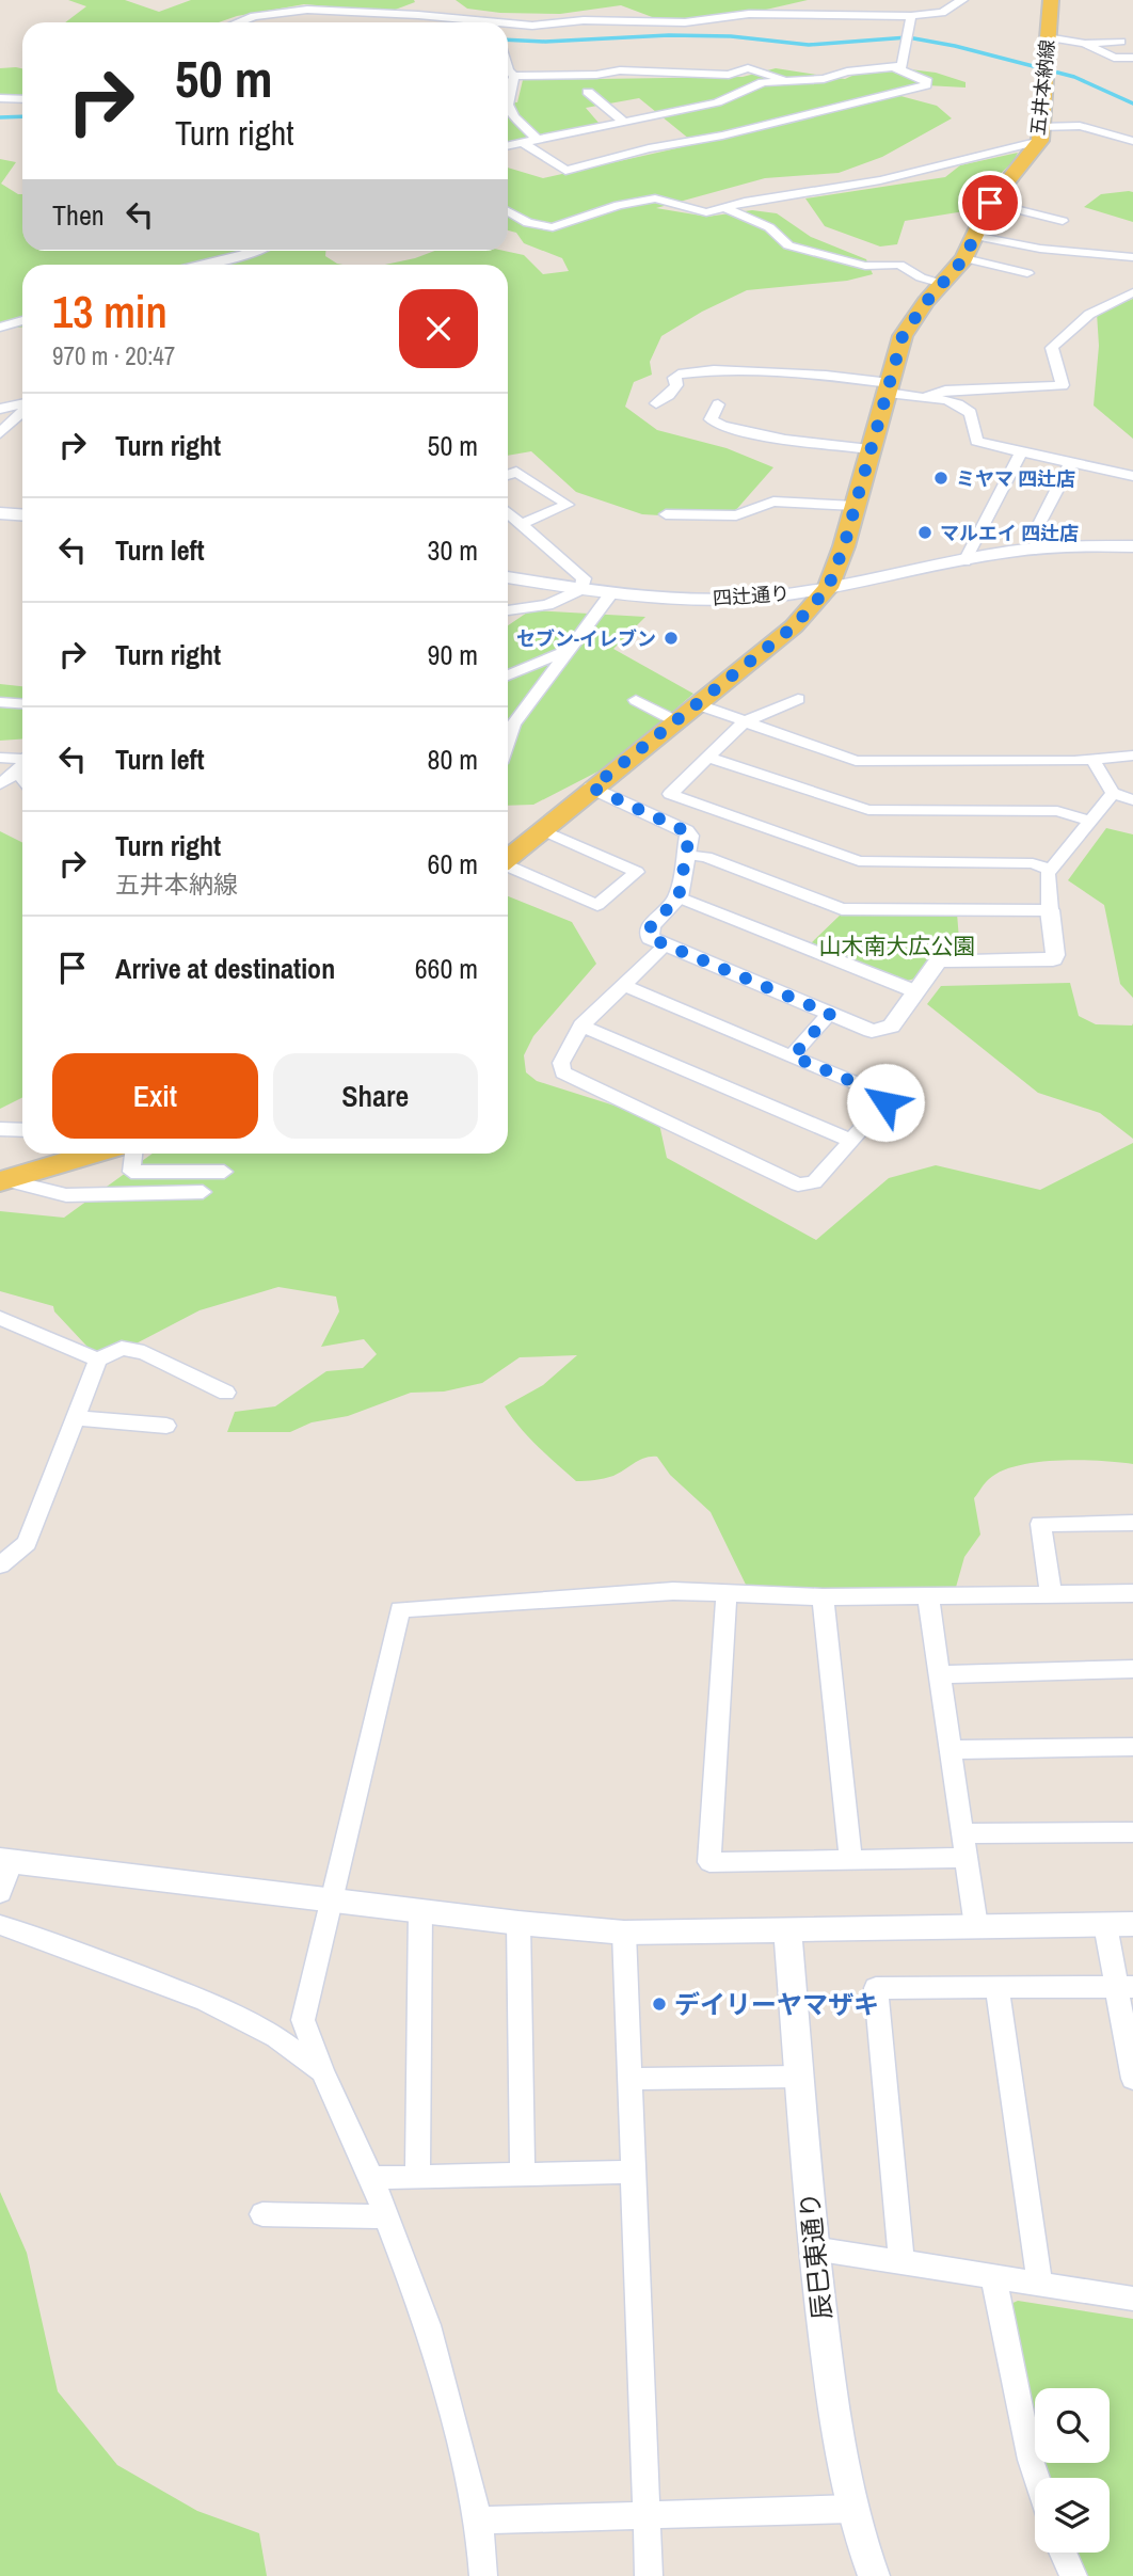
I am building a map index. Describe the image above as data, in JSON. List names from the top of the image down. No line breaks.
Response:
{"streets":{"main road":["五井本納線"],"street":["四辻通り","辰巳東通り"]},"crossings":[["五井本納線","四辻通り"]],"parks":["山木南大広公園"],"places":["ミヤマ 四辻店","マルエイ 四辻店","セブン-イレブン","デイリーヤマザキ"],"page":{"turn":["50 m","Turn right"],"then":"Then","heading":["13 min","970 m · 20:47"],"list":[{"name":"Turn right","value":"50 m"},{"name":"Turn left","value":"30 m"},{"name":"Turn right","value":"90 m"},{"name":"Turn left","value":"80 m"},{"name":"Turn right","note":"五井本納線","value":"60 m"},{"name":"Arrive at destination","value":"660 m"}],"buttons":["Exit","Share"]}}
